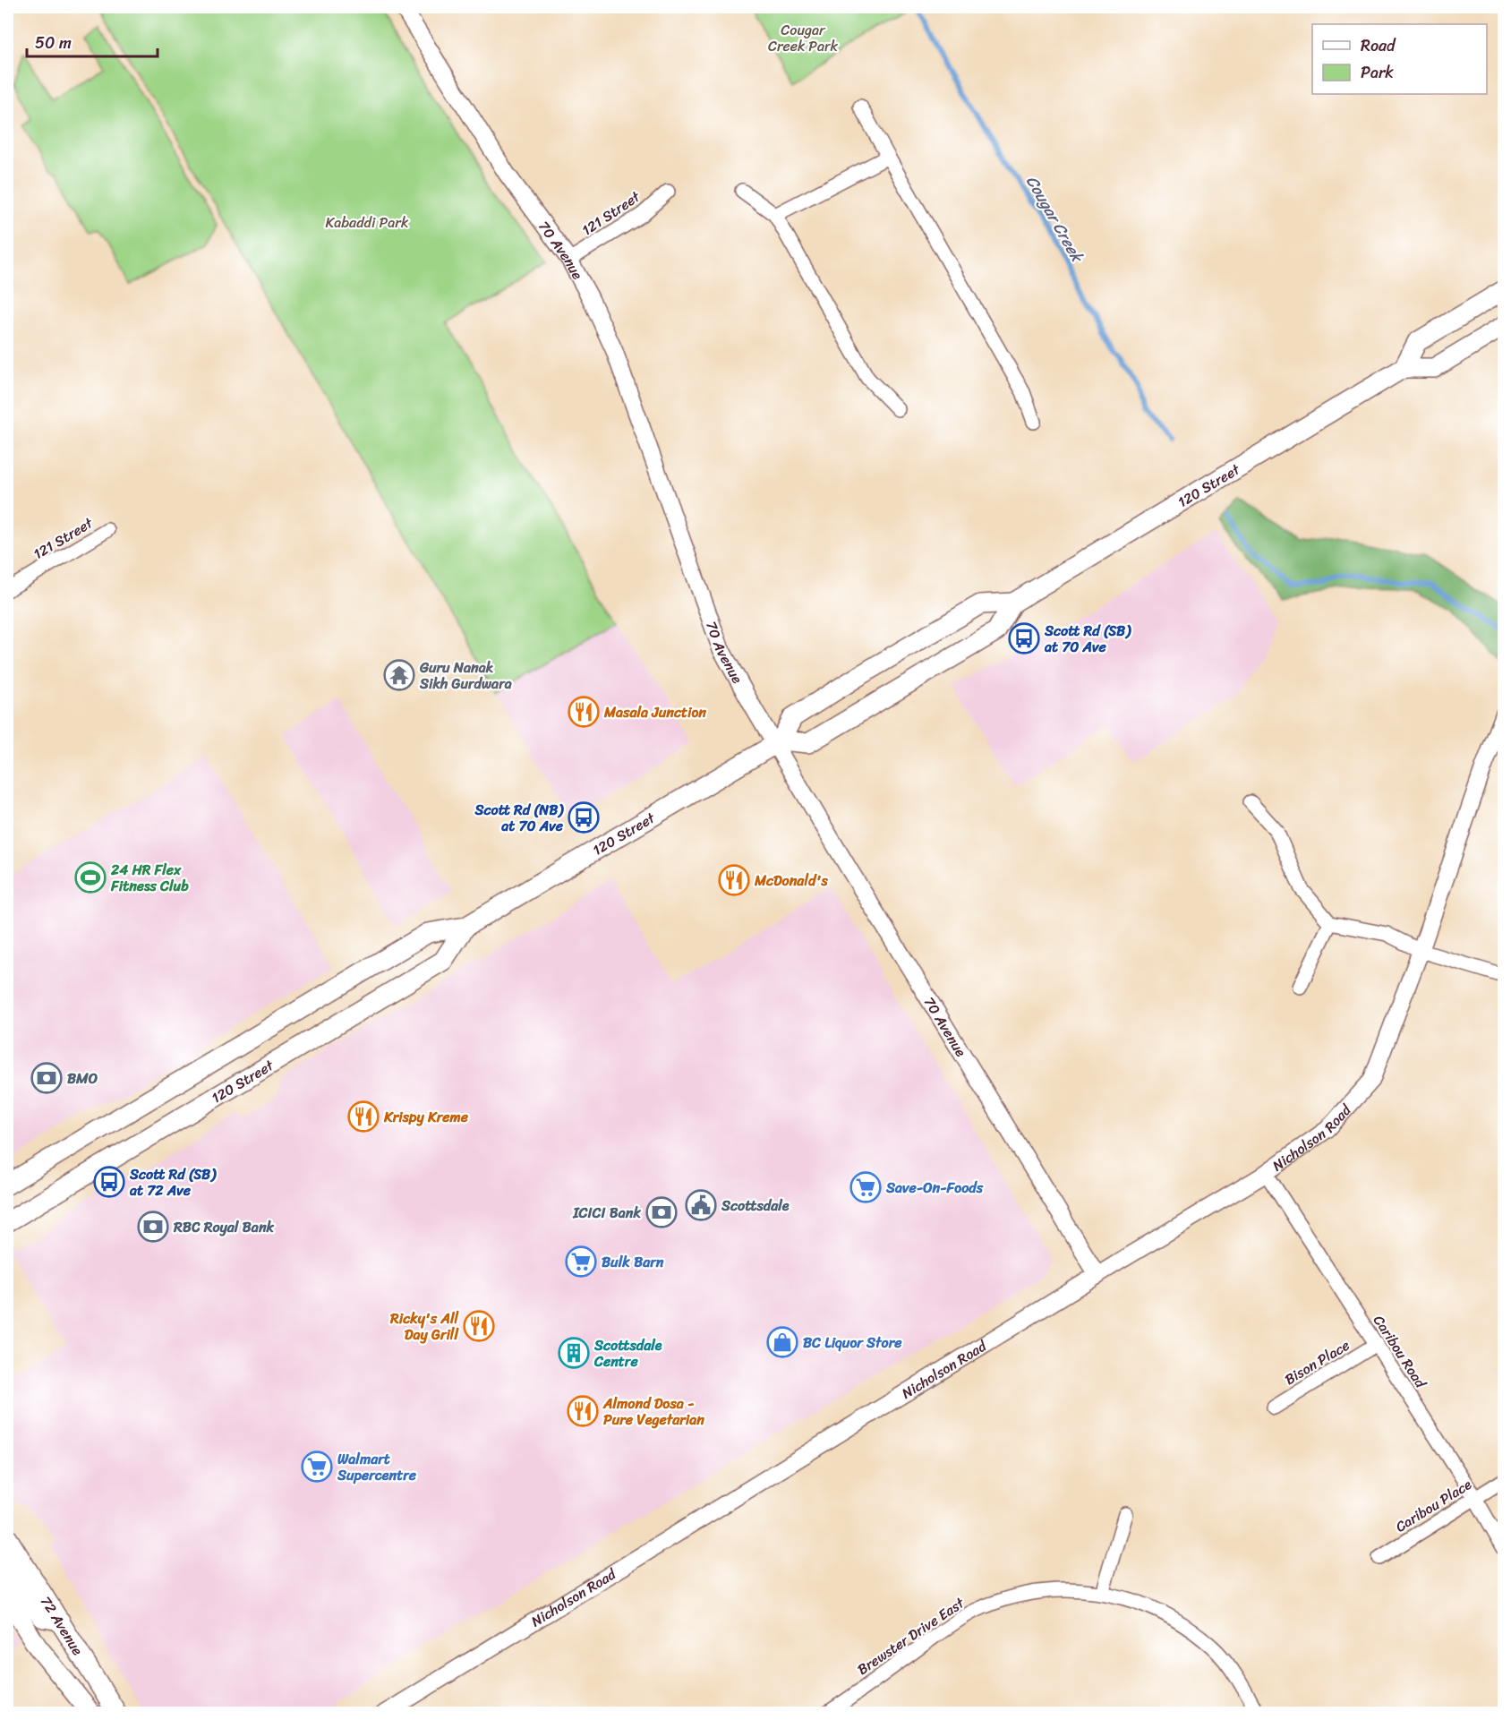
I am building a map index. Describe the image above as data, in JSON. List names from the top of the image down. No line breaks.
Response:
{"streets":{"main road":["120 Street","72 Avenue"],"street":["121 Street","70 Avenue","Nicholson Road","Caribou Road","Bison Place","Caribou Place","Brewster Drive East"]},"crossings":[["121 Street","70 Avenue"],["70 Avenue","120 Street"],["70 Avenue","Nicholson Road"],["Nicholson Road","Caribou Road"],["Caribou Road","Bison Place"],["Caribou Road","Caribou Place"]],"water":["Cougar Creek"],"parks":["Cougar Creek Park","Kabaddi Park"],"places":{"bus stop":["Scott Rd (SB) at 70 Ave","Scott Rd (NB) at 70 Ave","Scott Rd (SB) at 72 Ave"],"temple":["Guru Nanak Sikh Gurdwara"],"restaurant":["Masala Junction","McDonald's","Krispy Kreme","Ricky's All Day Grill","Almond Dosa - Pure Vegetarian"],"sports":["24 HR Flex Fitness Club"],"bank":["BMO","ICICI Bank","RBC Royal Bank"],"supermarket":["Save-On-Foods","Bulk Barn","Walmart Supercentre"],"public building":["Scottsdale"],"shop":["BC Liquor Store"],"building":["Scottsdale Centre"]},"legend":["Road","Park"],"scale_bar":"50 m"}
